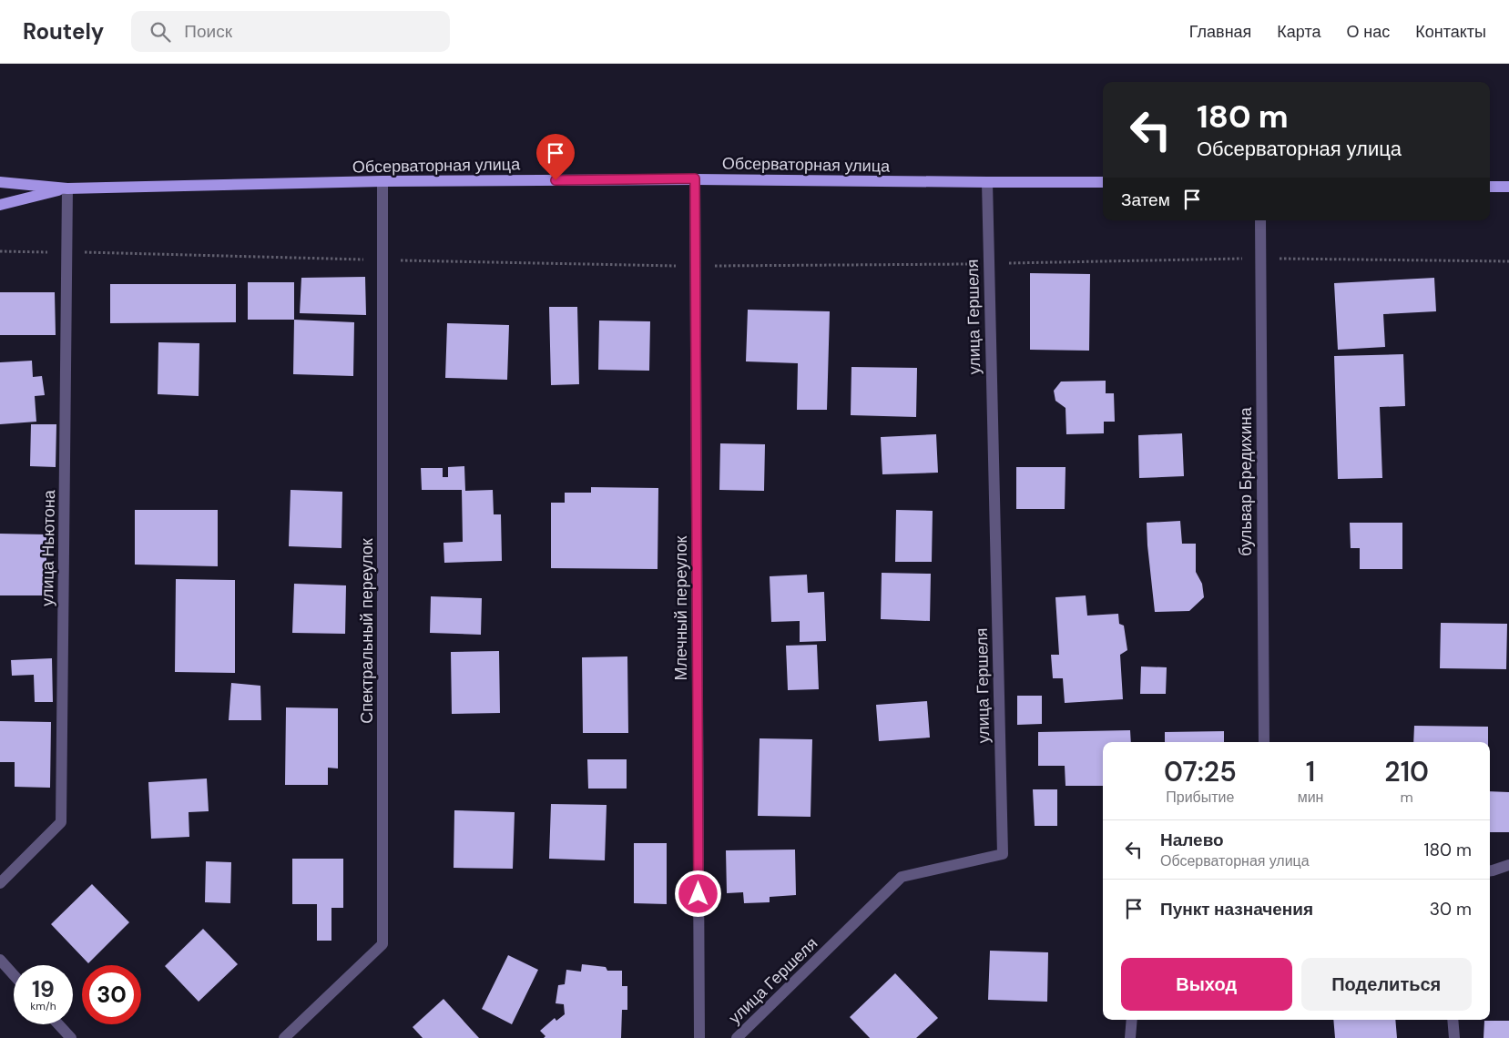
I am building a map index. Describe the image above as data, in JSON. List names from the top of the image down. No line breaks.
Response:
{"streets":{"main road":["Обсерваторная улица"],"street":["улица Гершеля","бульвар Бредихина","улица Ньютона","Млечный переулок","Спектральный переулок"]},"crossings":[["Обсерваторная улица","улица Гершеля"],["Обсерваторная улица","улица Ньютона"],["Обсерваторная улица","Млечный переулок"],["Обсерваторная улица","Спектральный переулок"]],"page":{"header":"Routely","search":"Поиск","nav":["Главная","Карта","О нас","Контакты"],"turn":["180 m","Обсерваторная улица"],"then":"Затем","eta":["07:25","Прибытие","1","мин","210","m"],"list":[{"name":"Налево","note":"Обсерваторная улица","value":"180 m"},{"name":"Пункт назначения","value":"30 m"}],"buttons":["Выход","Поделиться"],"speed":"19 km/h","limit":"30"}}
